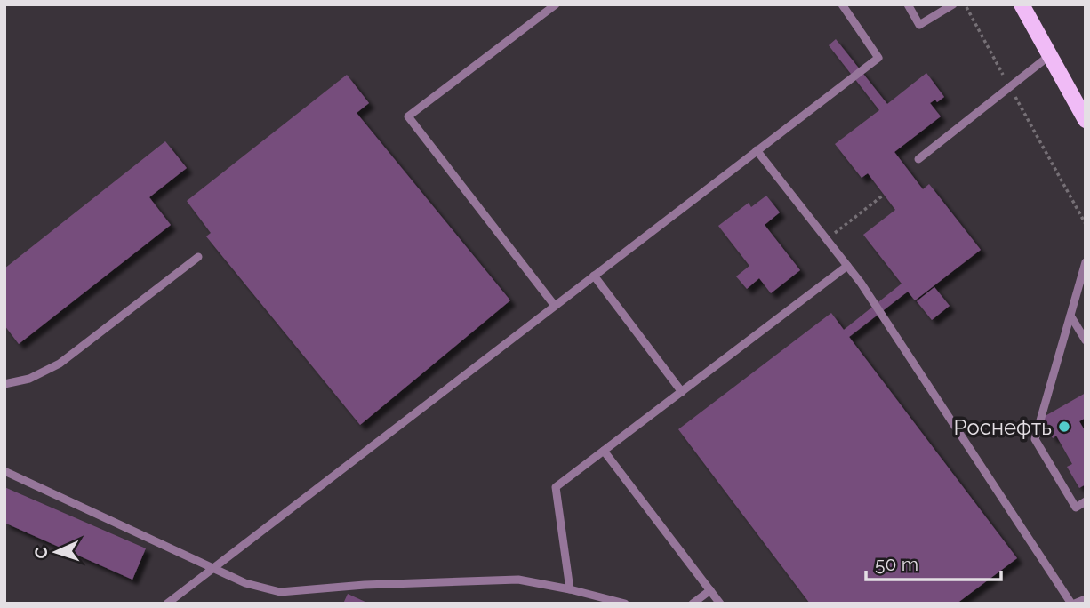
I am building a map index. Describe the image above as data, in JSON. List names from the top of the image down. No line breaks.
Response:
{"places":["Роснефть"],"scale_bar":"50 m","north":"left"}
